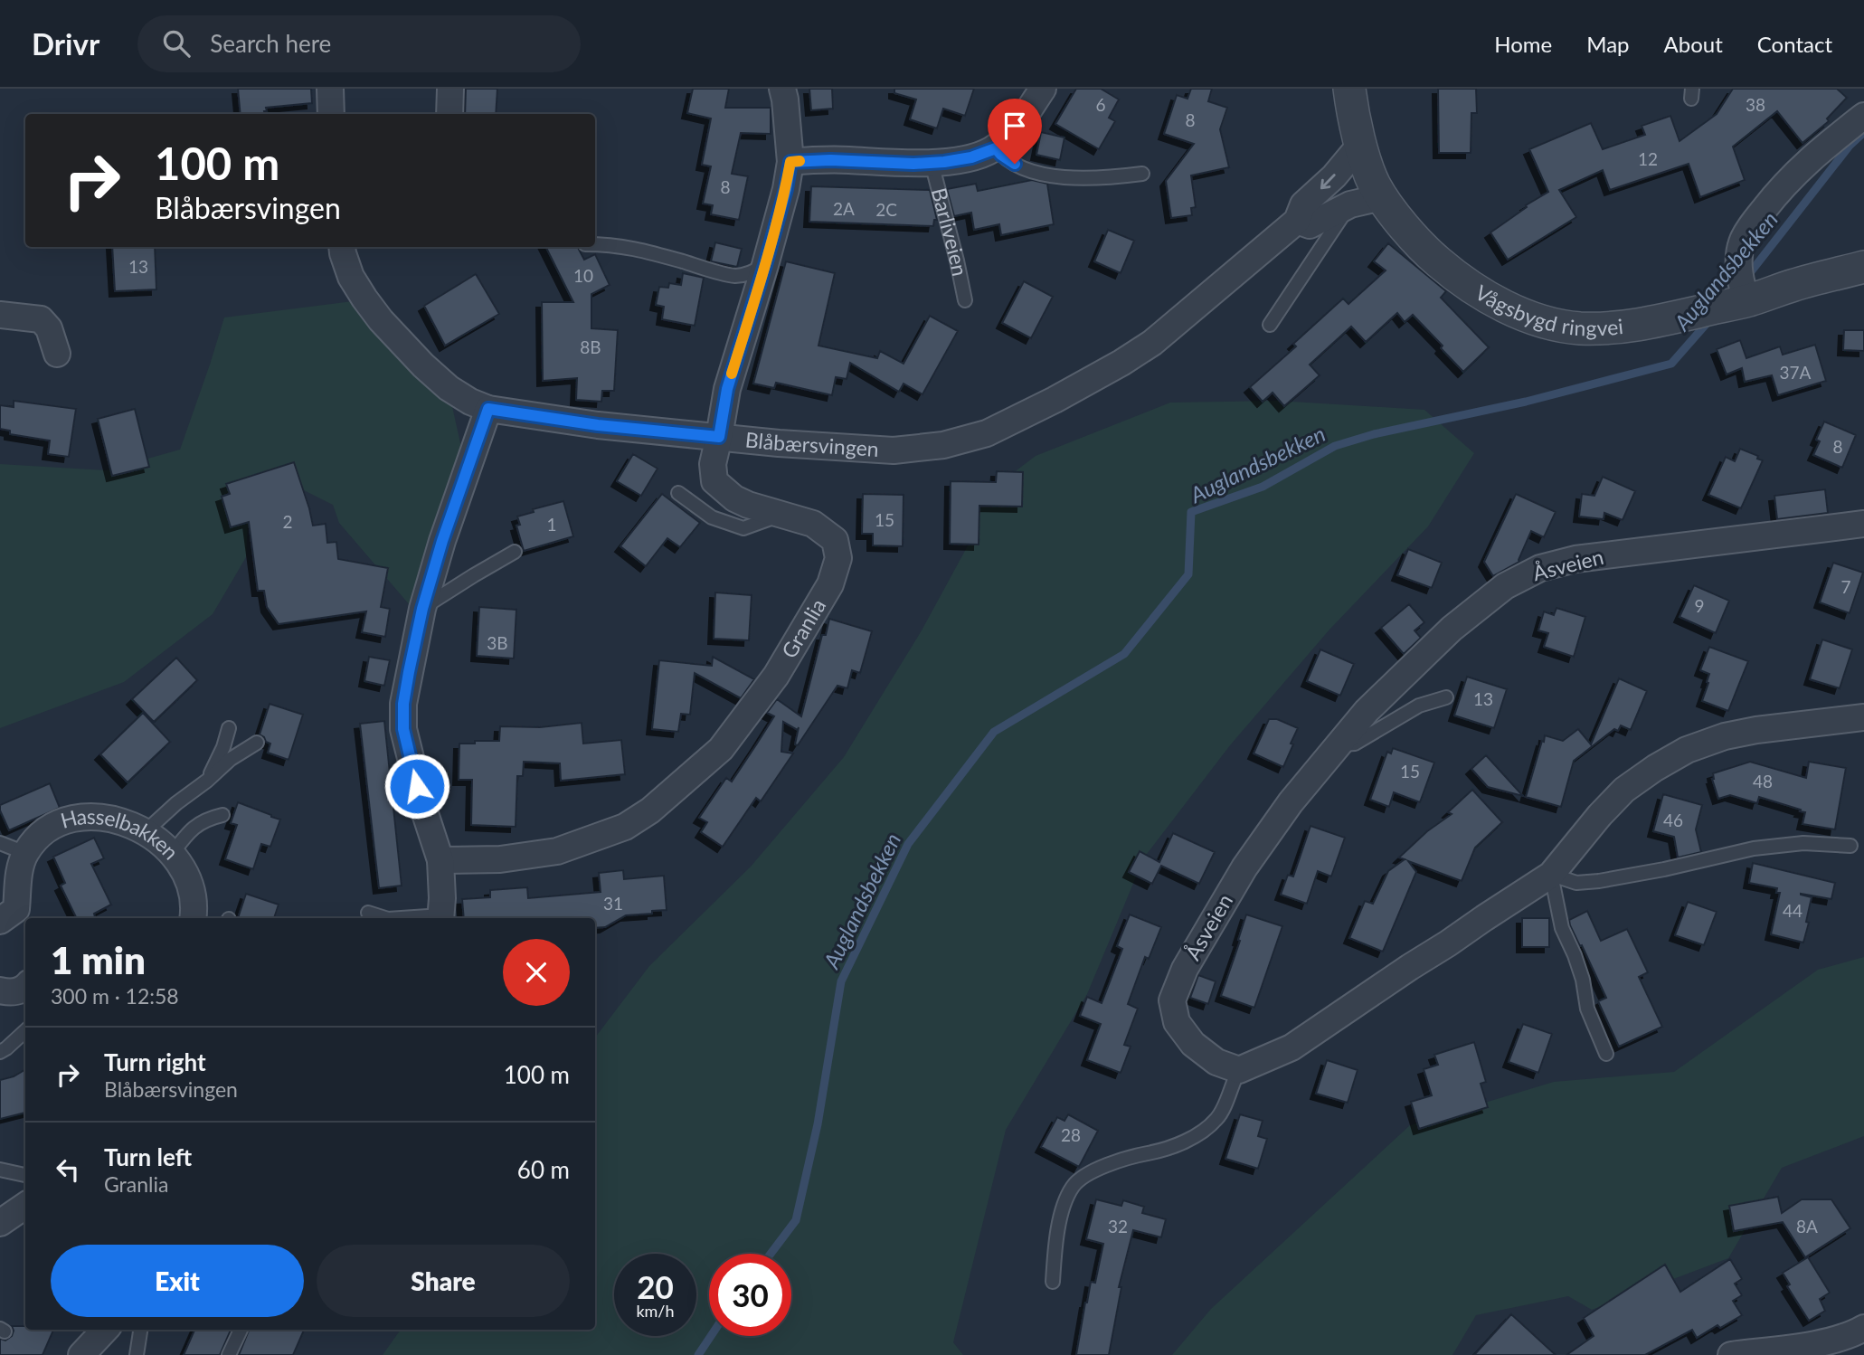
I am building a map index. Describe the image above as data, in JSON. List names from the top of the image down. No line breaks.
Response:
{"streets":{"street":["Barliveien","Vågsbygd ringvei","Blåbærsvingen","Åsveien","Granlia","Hasselbakken"]},"crossings":[["Barliveien","Granlia"],["Vågsbygd ringvei","Blåbærsvingen"],["Blåbærsvingen","Granlia"]],"water":["Auglandsbekken"],"house_numbers":["6","38","8","12","8","2A","2C","13","10","8B","37A","8","15","2","1","7","9","3B","13","15","48","46","31","44","28","32","8A"],"page":{"header":"Drivr","search":"Search here","nav":["Home","Map","About","Contact"],"turn":["100 m","Blåbærsvingen"],"heading":["1 min","300 m · 12:58"],"list":[{"name":"Turn right","note":"Blåbærsvingen","value":"100 m"},{"name":"Turn left","note":"Granlia","value":"60 m"}],"buttons":["Exit","Share"],"speed":"20 km/h","limit":"30"}}
